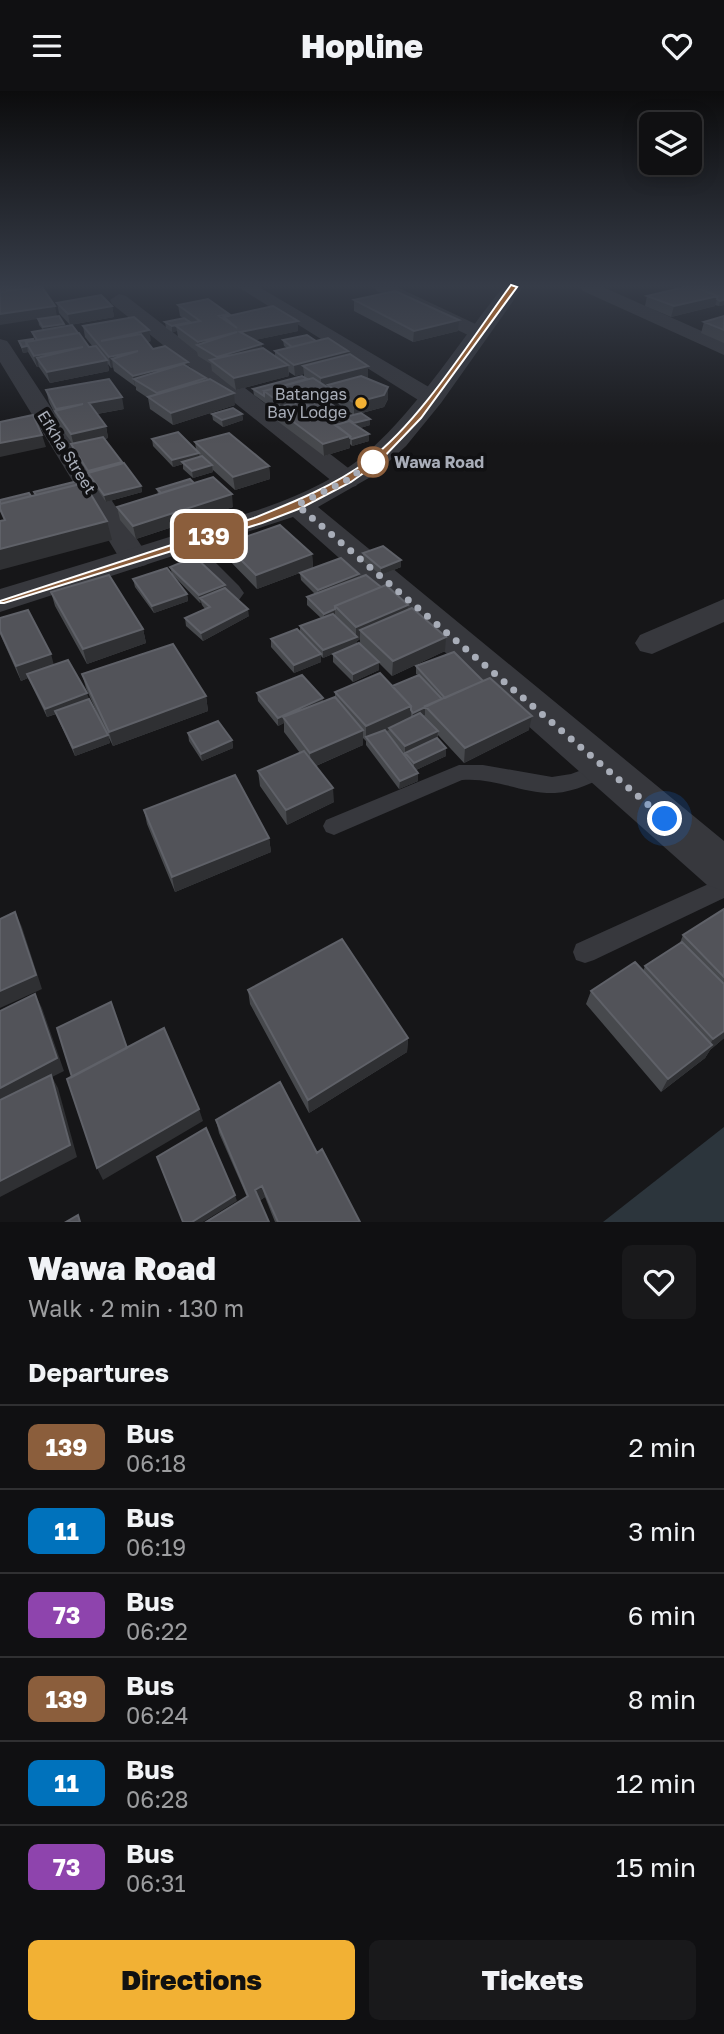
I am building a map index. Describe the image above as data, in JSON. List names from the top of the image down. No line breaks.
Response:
{"streets":{"street":["Efkha Street"]},"places":["Batangas Bay Lodge","Wawa Road"],"lines":["bus line 139"],"page":{"header":"Hopline","on_map":"139","heading":[["Wawa Road","Walk · 2 min · 130 m"],"Departures"],"list":[{"mark":"139","name":"Bus","note":"06:18","value":"2 min"},{"mark":"11","name":"Bus","note":"06:19","value":"3 min"},{"mark":"73","name":"Bus","note":"06:22","value":"6 min"},{"mark":"139","name":"Bus","note":"06:24","value":"8 min"},{"mark":"11","name":"Bus","note":"06:28","value":"12 min"},{"mark":"73","name":"Bus","note":"06:31","value":"15 min"}],"buttons":["Directions","Tickets"]}}
